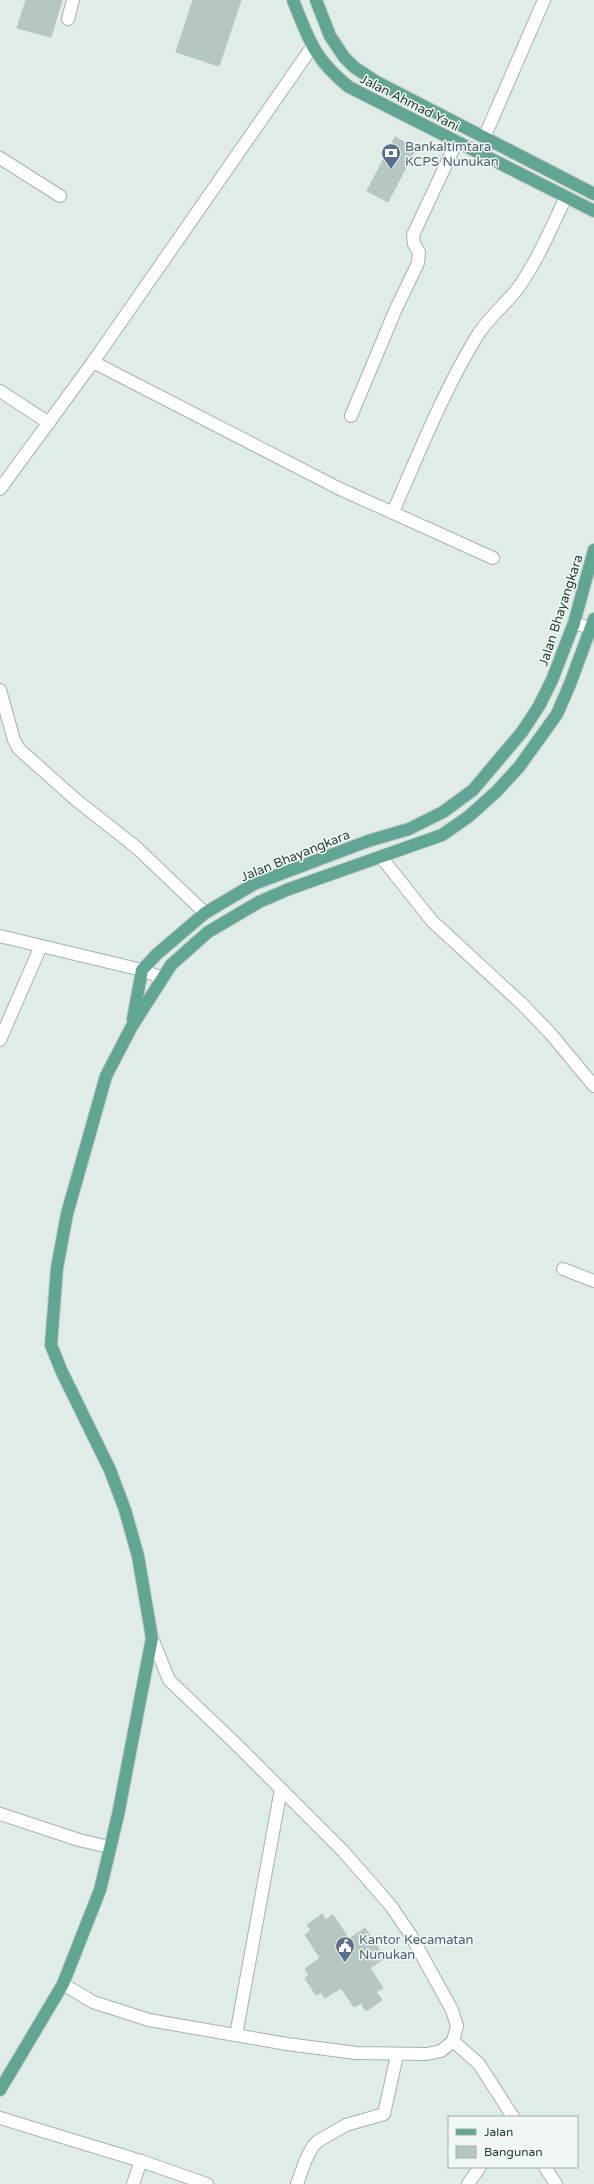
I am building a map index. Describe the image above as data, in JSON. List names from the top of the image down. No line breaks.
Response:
{"streets":{"main road":["Jalan Ahmad Yani","Jalan Bhayangkara"]},"places":{"bank":["Bankaltimtara KCPS Nunukan"],"public building":["Kantor Kecamatan Nunukan"]},"legend":["Jalan","Bangunan"]}
